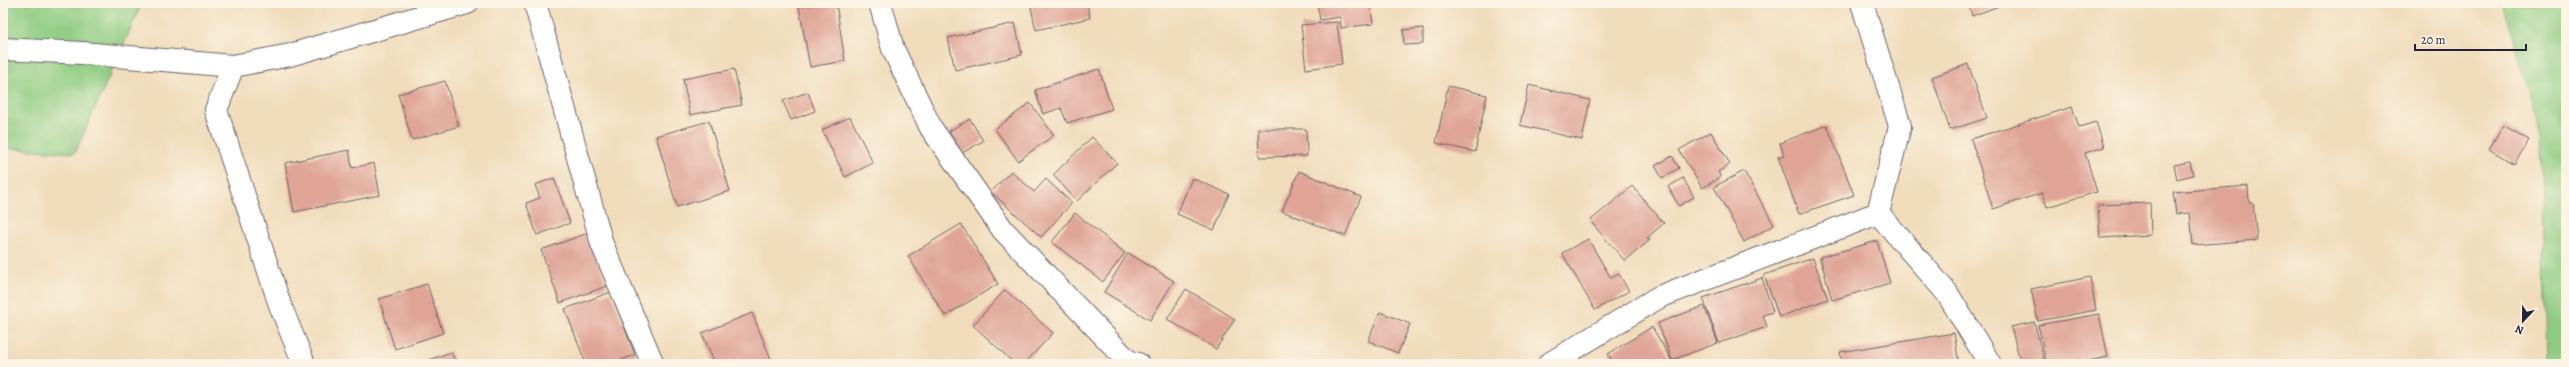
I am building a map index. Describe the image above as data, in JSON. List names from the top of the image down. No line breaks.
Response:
{"scale_bar":"20 m","north":"bottom"}
